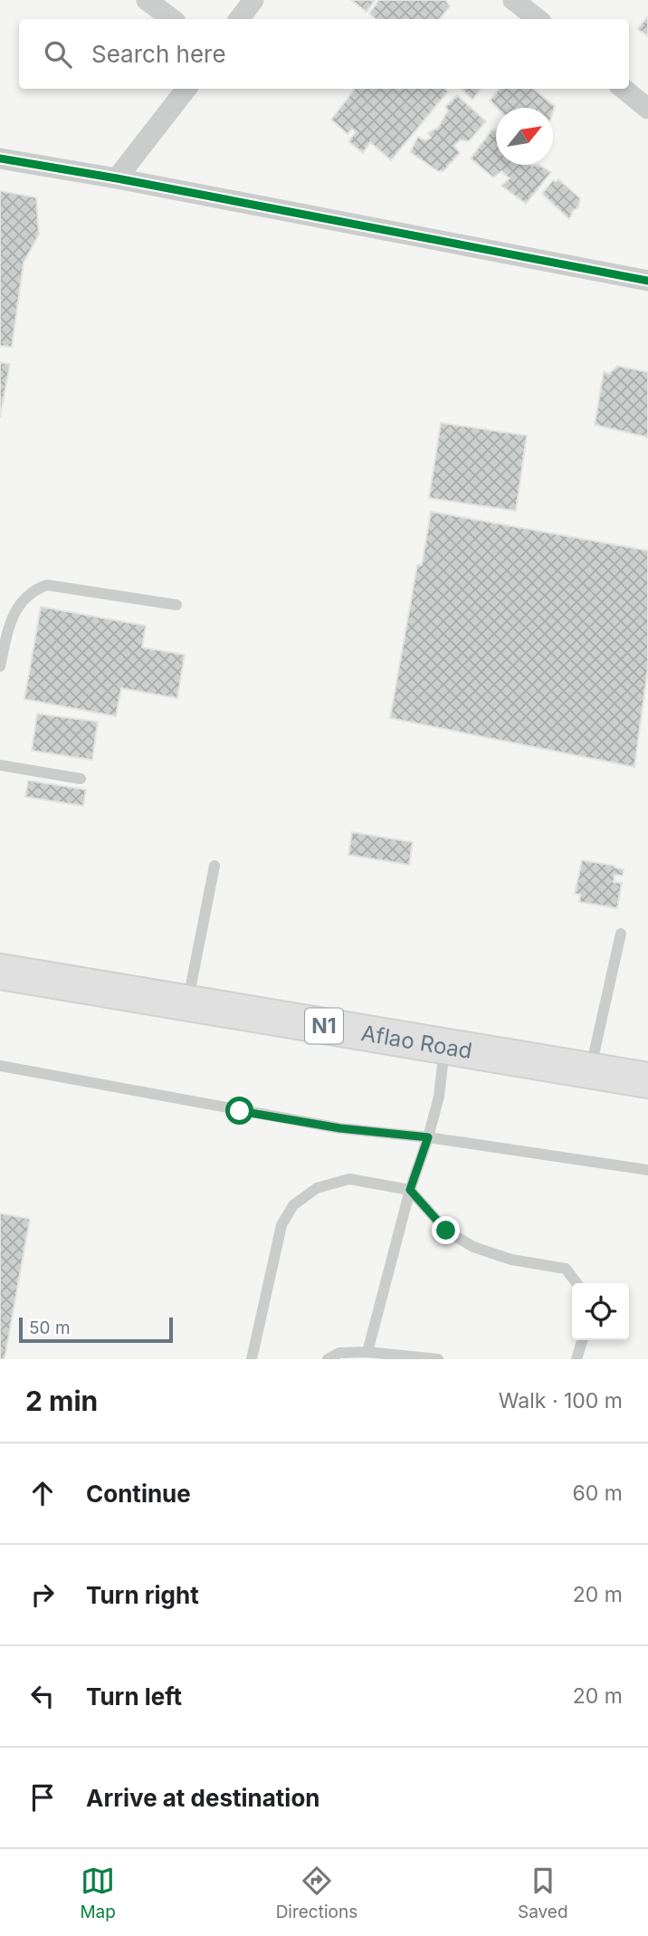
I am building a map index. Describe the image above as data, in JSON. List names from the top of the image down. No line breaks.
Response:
{"streets":{"highway":["N1","Aflao Road"]},"scale_bar":"50 m","north":"top right","page":{"search":"Search here","scale":"50 m","heading":["2 min","Walk · 100 m"],"list":[["Continue","60 m"],["Turn right","20 m"],["Turn left","20 m"],"Arrive at destination"],"nav":["Map","Directions","Saved"]}}
